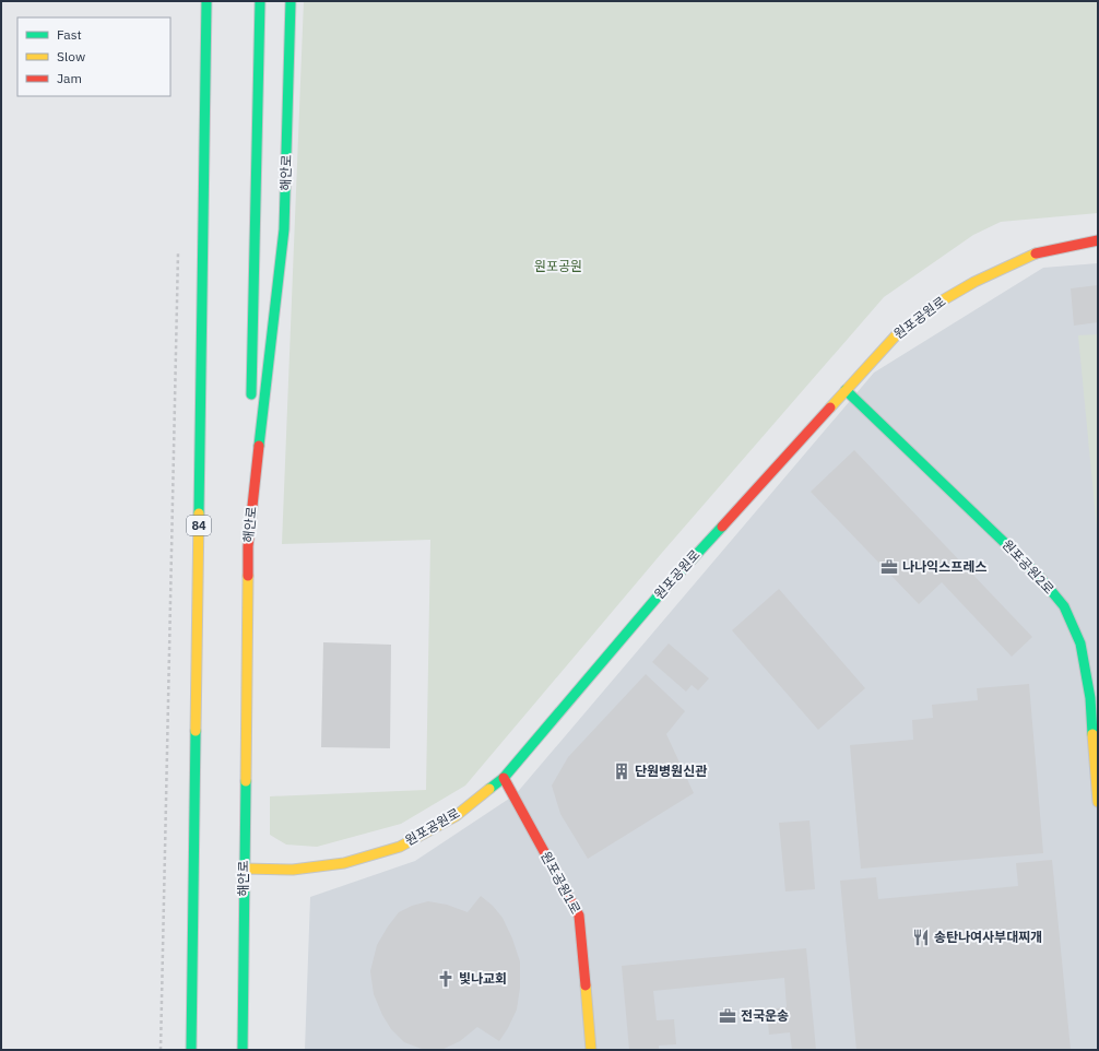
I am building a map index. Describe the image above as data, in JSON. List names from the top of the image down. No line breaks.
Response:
{"streets":{"main road":["해안로","원포공원로","84","원포공원2로","원포공원1로"]},"crossings":[["해안로","원포공원로"],["원포공원로","원포공원2로"],["원포공원로","원포공원1로"]],"parks":["원포공원"],"places":{"office":["나나익스프레스","전국운송"],"building":["단원병원신관"],"restaurant":["송탄나여사부대찌개"],"church":["빛나교회"]},"legend":["Fast","Slow","Jam"]}
